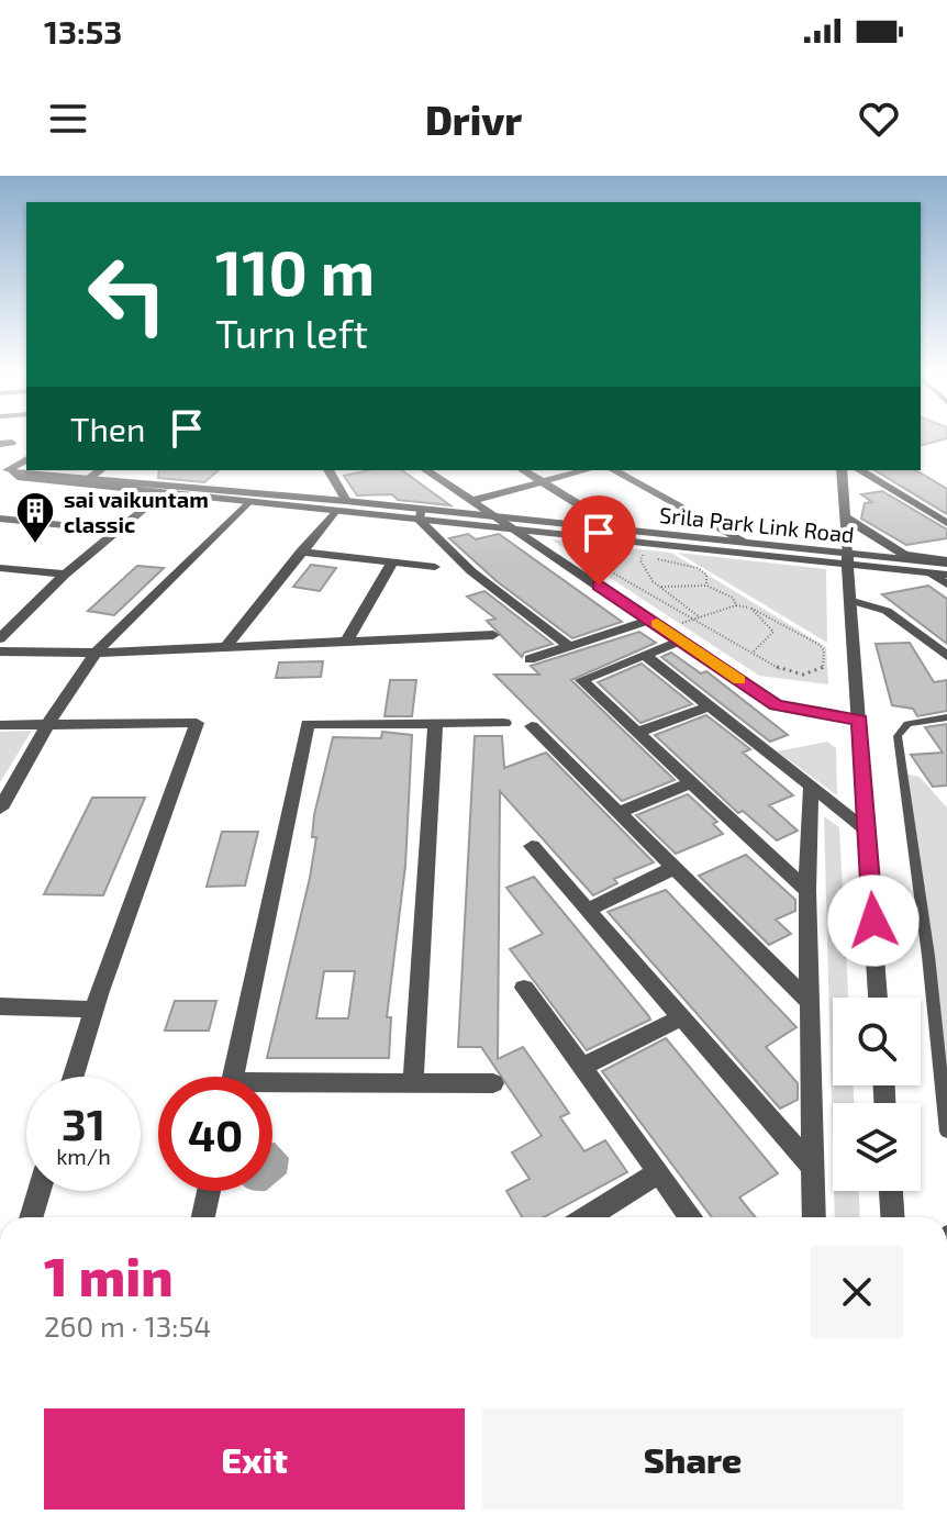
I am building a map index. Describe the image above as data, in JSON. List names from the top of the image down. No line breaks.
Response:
{"streets":{"street":["Srila Park Link Road"]},"places":{"building":["sai vaikuntam classic"]},"page":{"status":"13:53","header":"Drivr","turn":["110 m","Turn left"],"then":"Then","speed":"31 km/h","limit":"40","heading":["1 min","260 m · 13:54"],"buttons":["Exit","Share"]}}
